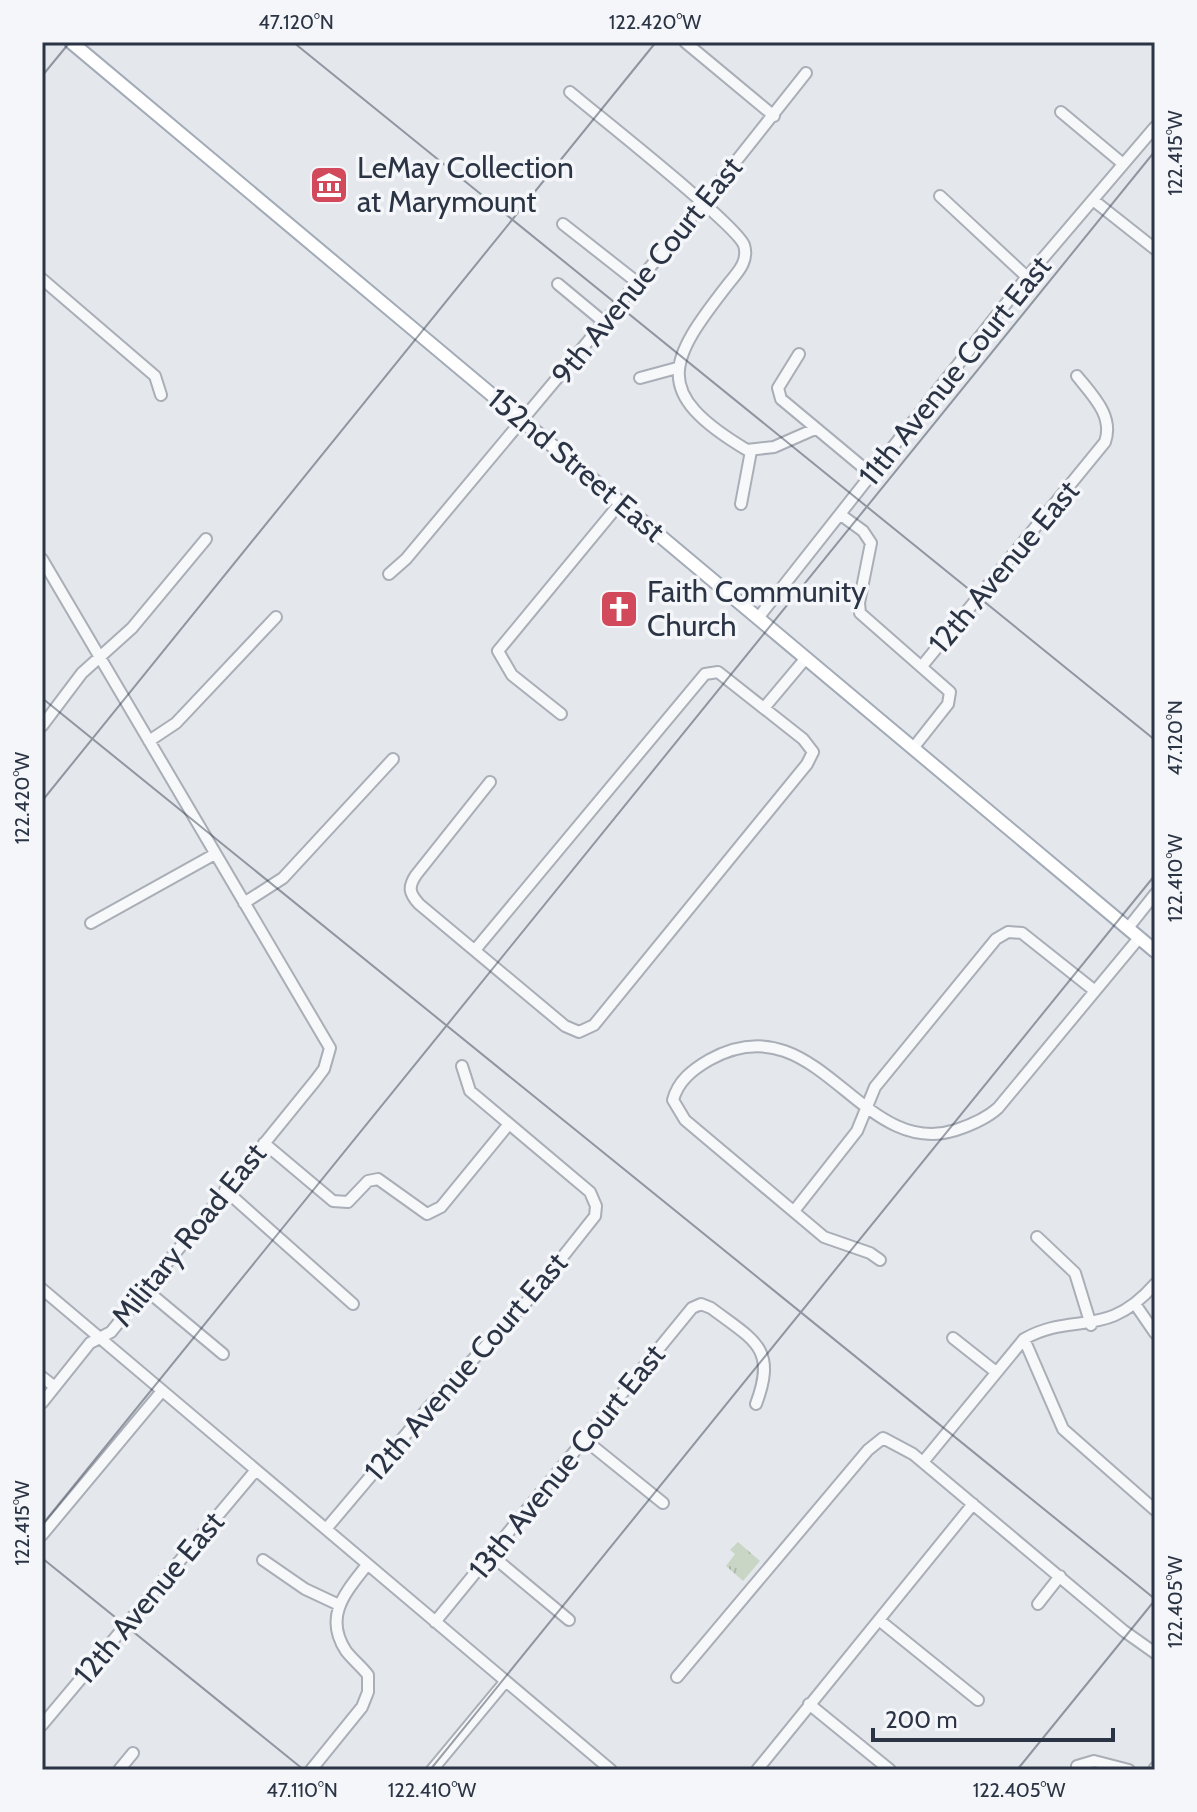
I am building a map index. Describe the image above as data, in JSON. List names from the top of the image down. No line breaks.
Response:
{"streets":{"main road":["152nd Street East"],"street":["9th Avenue Court East","11th Avenue Court East","12th Avenue East","Military Road East","12th Avenue Court East","13th Avenue Court East"]},"crossings":[["9th Avenue Court East","152nd Street East"],["11th Avenue Court East","152nd Street East"],["152nd Street East","12th Avenue East"],["12th Avenue East","Military Road East"],["Military Road East","12th Avenue Court East"],["Military Road East","13th Avenue Court East"]],"places":{"museum":["LeMay Collection at Marymount"],"church":["Faith Community Church"]},"scale_bar":"200 m","coordinates":["47.120°N","122.420°W","122.415°W","122.410°W","122.405°W","47.110°N"]}
